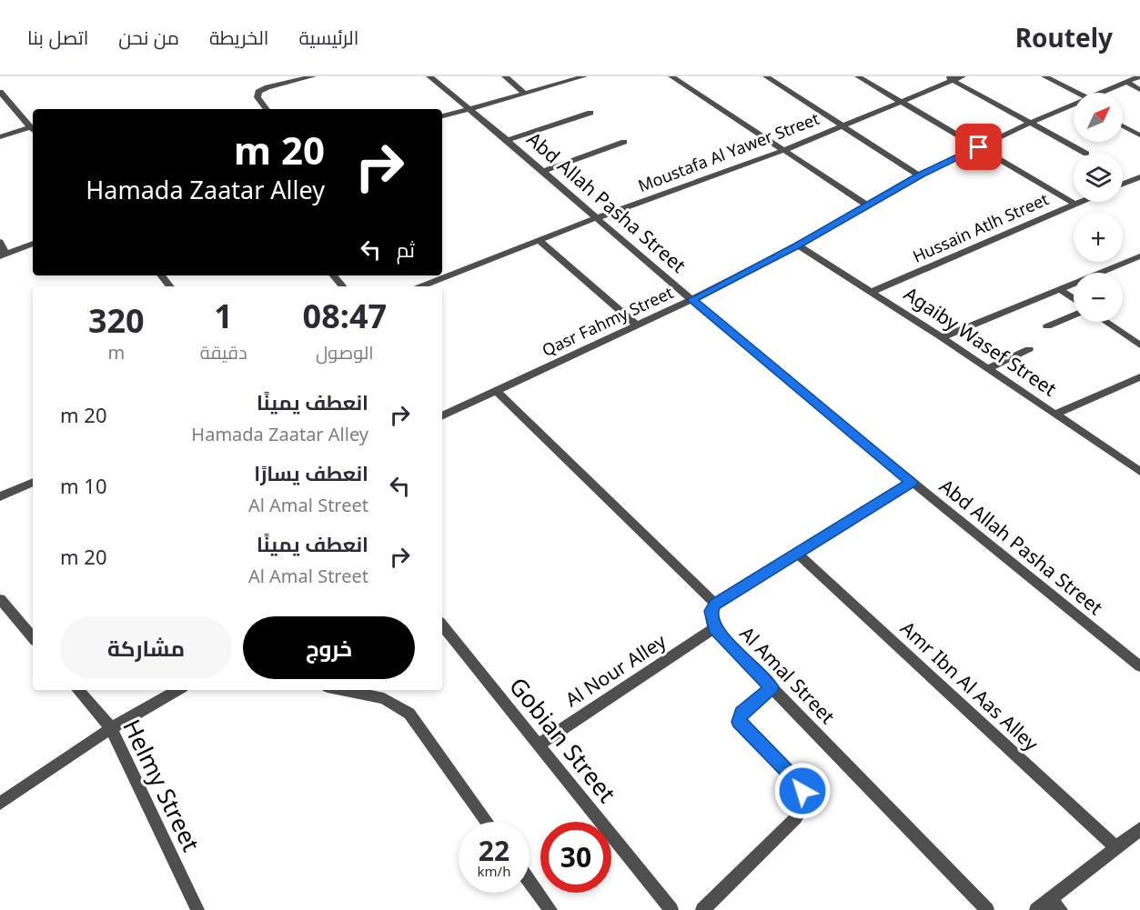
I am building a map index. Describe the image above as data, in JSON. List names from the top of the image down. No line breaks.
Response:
{"streets":{"street":["Moustafa Al Yawer Street","Abd Allah Pasha Street","Hussain Atlh Street","Qasr Fahmy Street","Agaiby Wasef Street","Al Nour Alley","Al Amal Street","Amr Ibn Al Aas Alley","Gobian Street","Helmy Street"]},"crossings":[["Moustafa Al Yawer Street","Abd Allah Pasha Street"],["Abd Allah Pasha Street","Qasr Fahmy Street"],["Hussain Atlh Street","Agaiby Wasef Street"],["Qasr Fahmy Street","Agaiby Wasef Street"],["Al Nour Alley","Al Amal Street"],["Al Nour Alley","Gobian Street"]],"north":"top right","page":{"header":"Routely","nav":["الرئيسية","الخريطة","من نحن","اتصل بنا"],"map_buttons":["+","−"],"turn":["20 m","Hamada Zaatar Alley"],"then":"ثم","eta":["08:47","الوصول","1","دقيقة","320","m"],"list":[{"name":"انعطف يمينًا","note":"Hamada Zaatar Alley","value":"20 m"},{"name":"انعطف يسارًا","note":"Al Amal Street","value":"10 m"},{"name":"انعطف يمينًا","note":"Al Amal Street","value":"20 m"}],"buttons":["خروج","مشاركة"],"speed":"22 km/h","limit":"30"}}
